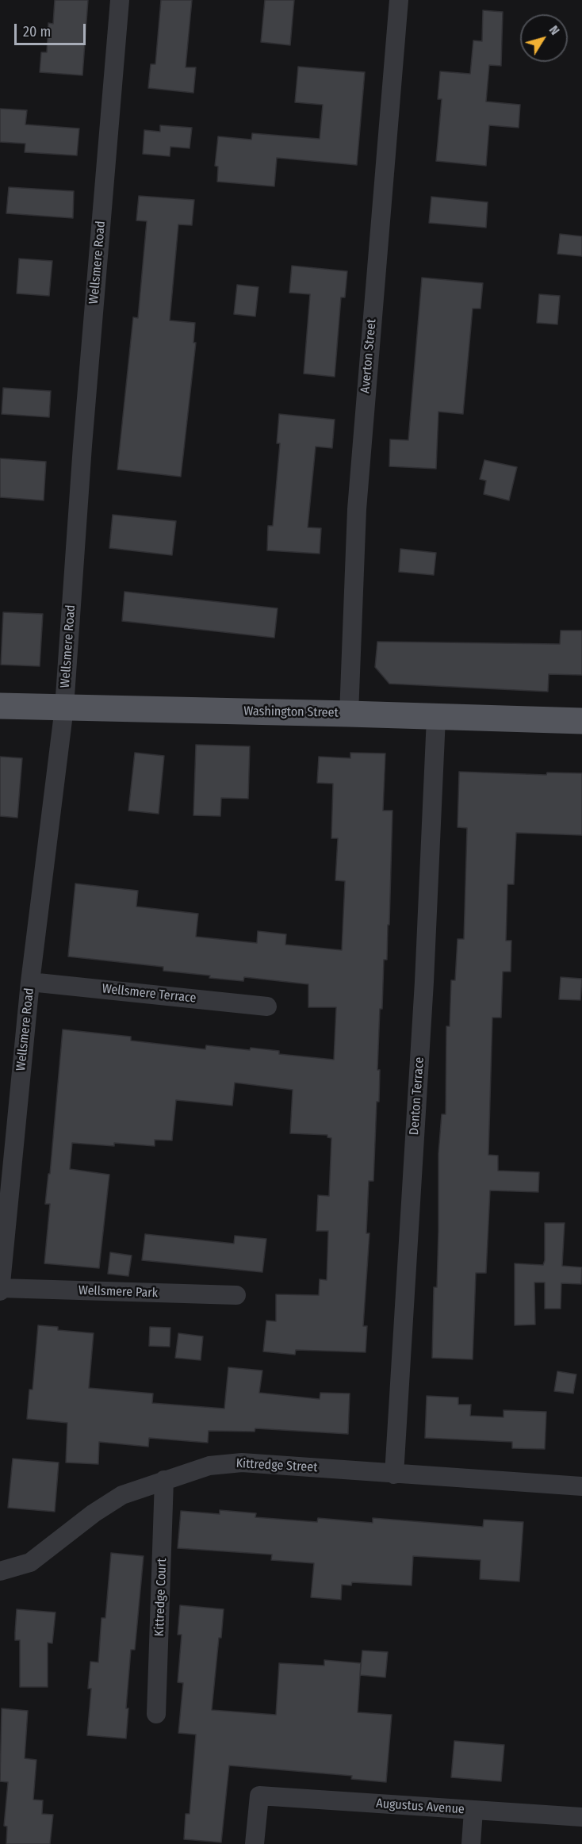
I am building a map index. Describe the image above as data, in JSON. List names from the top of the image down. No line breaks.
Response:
{"streets":{"main road":["Washington Street"],"street":["Wellsmere Road","Averton Street","Wellsmere Terrace","Denton Terrace","Wellsmere Park","Kittredge Street","Kittredge Court","Augustus Avenue"]},"crossings":[["Wellsmere Road","Washington Street"],["Wellsmere Road","Wellsmere Terrace"],["Wellsmere Road","Wellsmere Park"],["Averton Street","Washington Street"],["Washington Street","Denton Terrace"],["Denton Terrace","Kittredge Street"],["Kittredge Street","Kittredge Court"]],"scale_bar":"20 m","north":"top right"}
